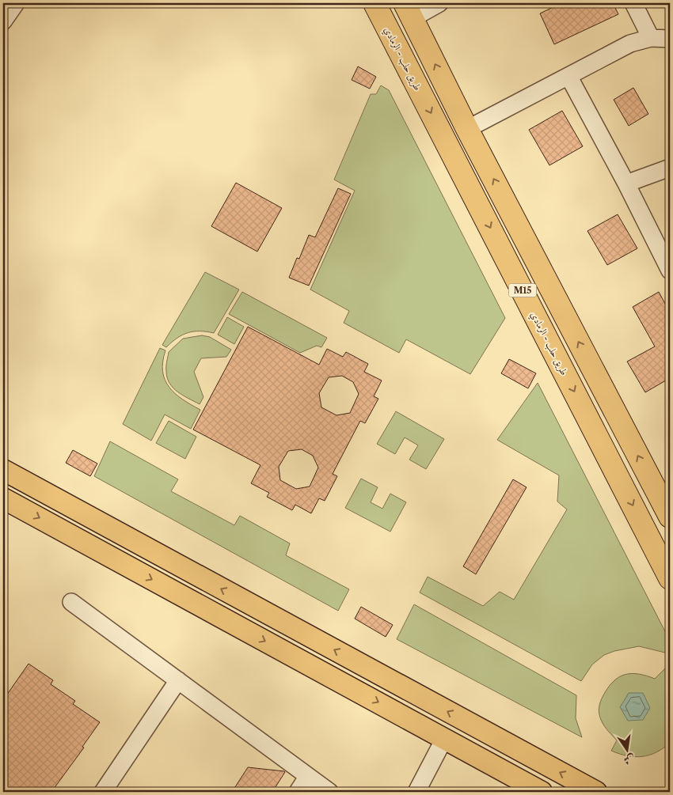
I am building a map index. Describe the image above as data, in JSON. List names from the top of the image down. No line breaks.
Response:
{"streets":{"highway":["طريق حلب - الرمادي","M15"]},"north":"bottom"}
